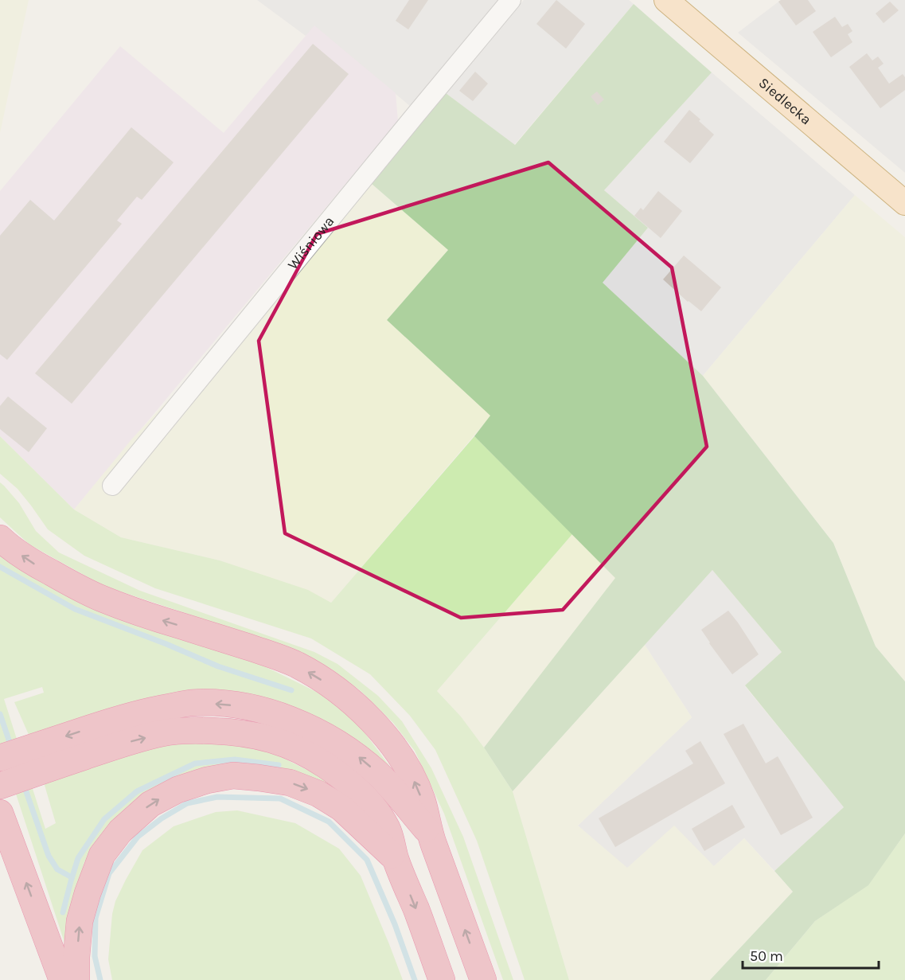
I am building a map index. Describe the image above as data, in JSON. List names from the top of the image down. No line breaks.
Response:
{"streets":{"main road":["Siedlecka"],"street":["Wiśniowa"]},"scale_bar":"50 m"}
